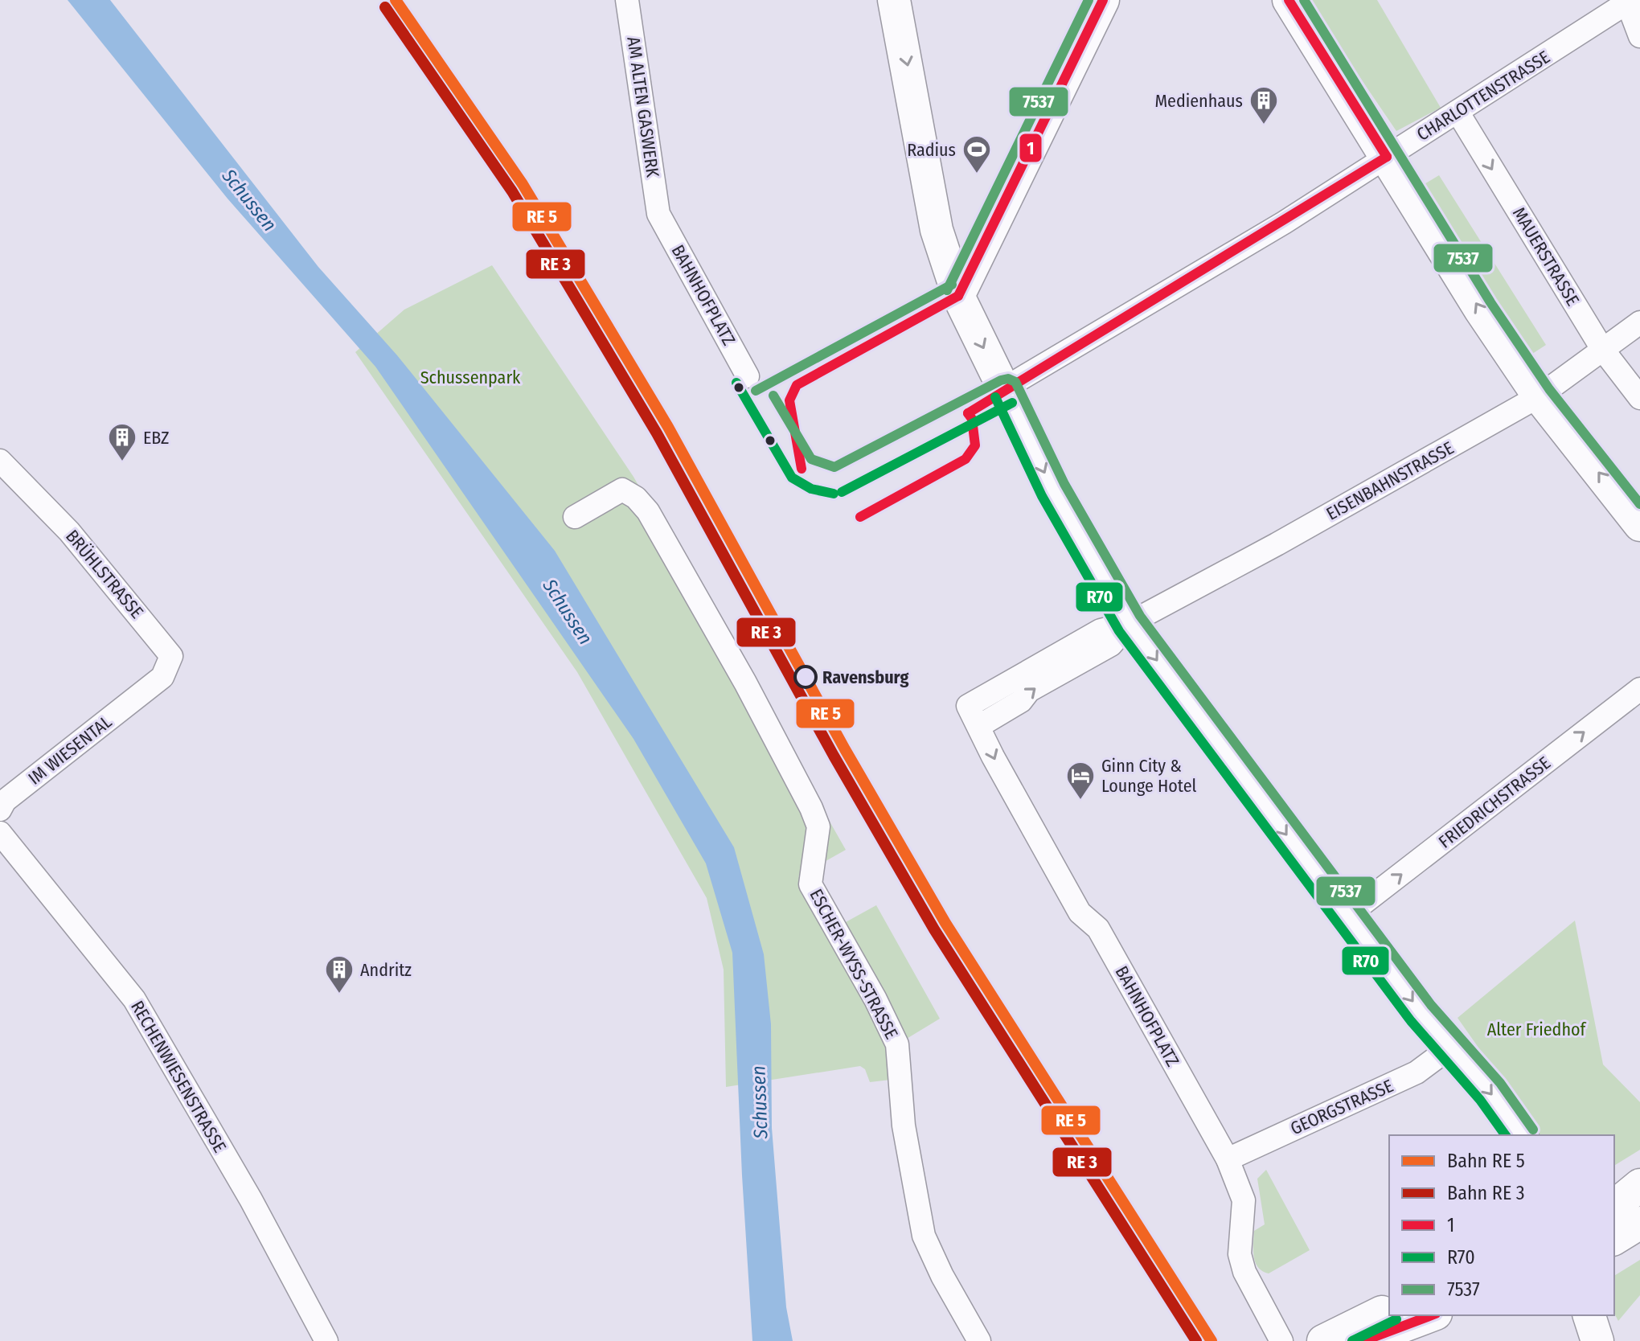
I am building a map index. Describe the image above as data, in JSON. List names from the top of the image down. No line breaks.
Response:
{"streets":{"street":["CHARLOTTENSTRASSE","AM ALTEN GASWERK","MAUERSTRASSE","BAHNHOFPLATZ","EISENBAHNSTRASSE","BRÜHLSTRASSE","IM WIESENTAL","FRIEDRICHSTRASSE","ESCHER-WYSS-STRASSE","RECHENWIESENSTRASSE","GEORGSTRASSE"]},"crossings":[["CHARLOTTENSTRASSE","MAUERSTRASSE"],["AM ALTEN GASWERK","BAHNHOFPLATZ"],["MAUERSTRASSE","EISENBAHNSTRASSE"],["BAHNHOFPLATZ","EISENBAHNSTRASSE"],["BAHNHOFPLATZ","GEORGSTRASSE"],["BRÜHLSTRASSE","IM WIESENTAL"]],"one_way":["MAUERSTRASSE","BAHNHOFPLATZ","FRIEDRICHSTRASSE"],"water":["Schussen"],"parks":["Schussenpark","Alter Friedhof"],"places":{"building":["Medienhaus","EBZ","Andritz"],"sports":["Radius"],"other":["Ravensburg"],"hotel":["Ginn City & Lounge Hotel"]},"lines":["transit line 1","transit line 7537","transit line R70"],"legend":["Bahn RE 5","Bahn RE 3","1","R70","7537"]}
